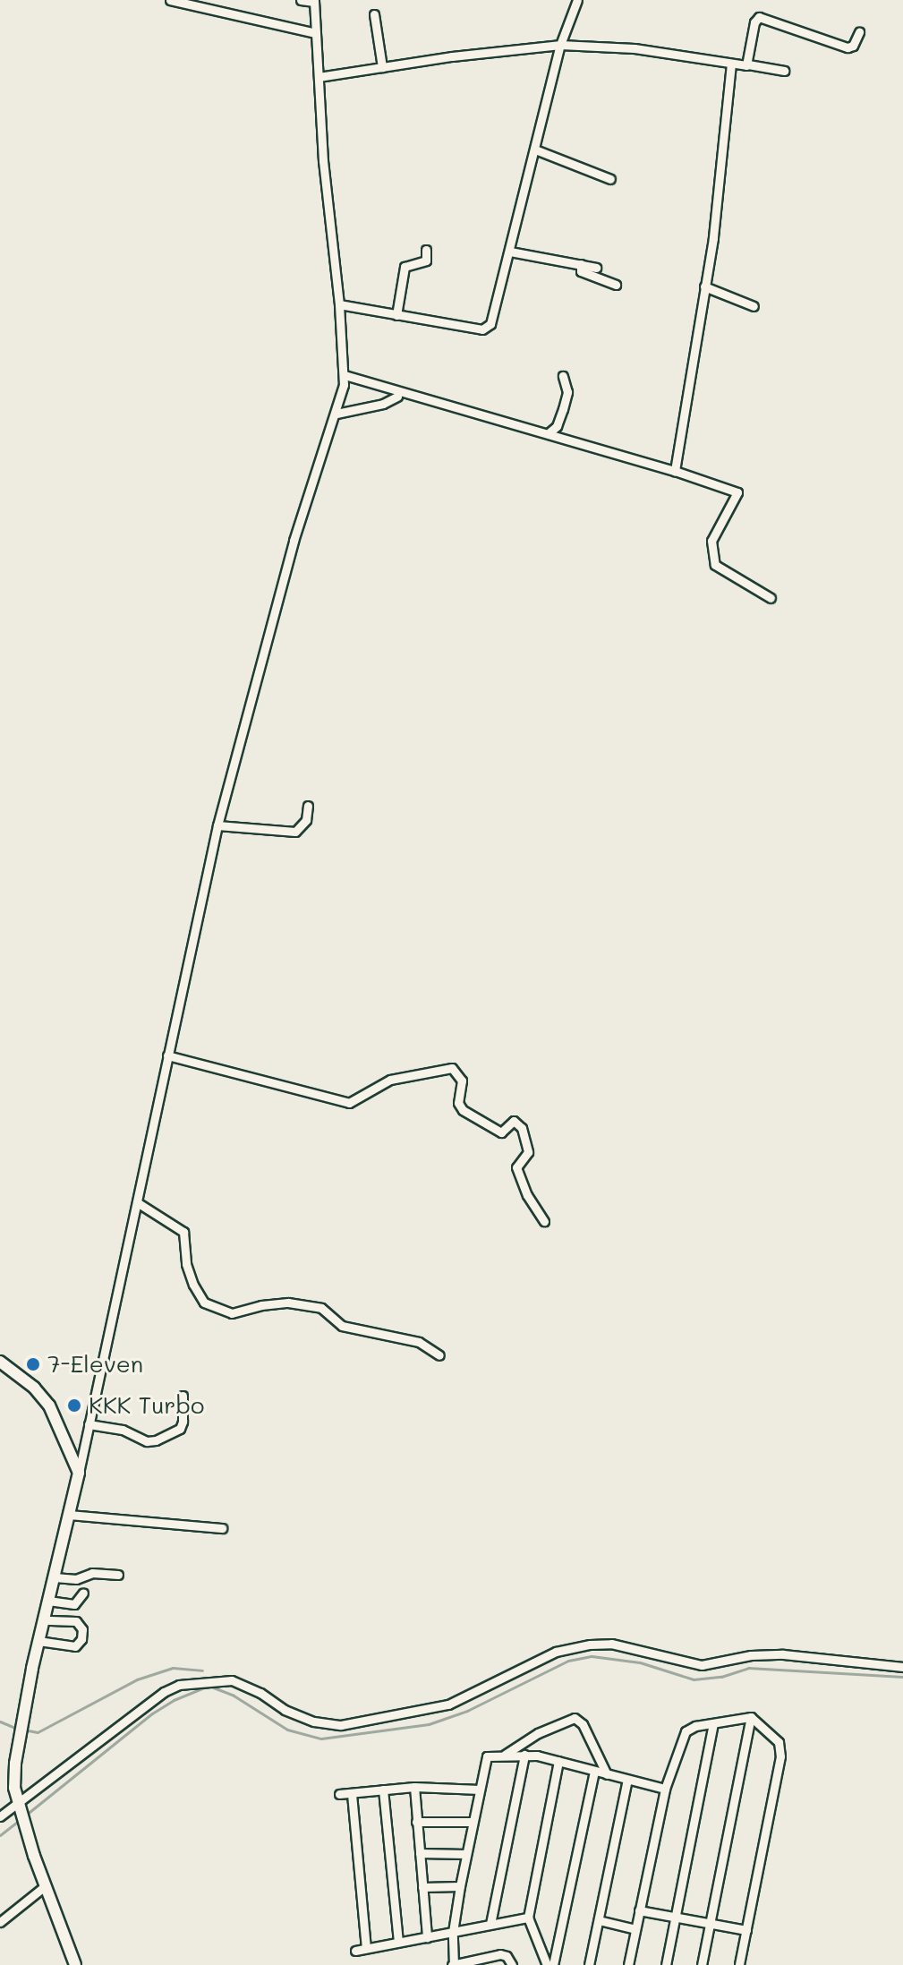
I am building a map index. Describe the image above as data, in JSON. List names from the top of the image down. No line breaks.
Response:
{"places":["7-Eleven","KKK Turbo"]}
